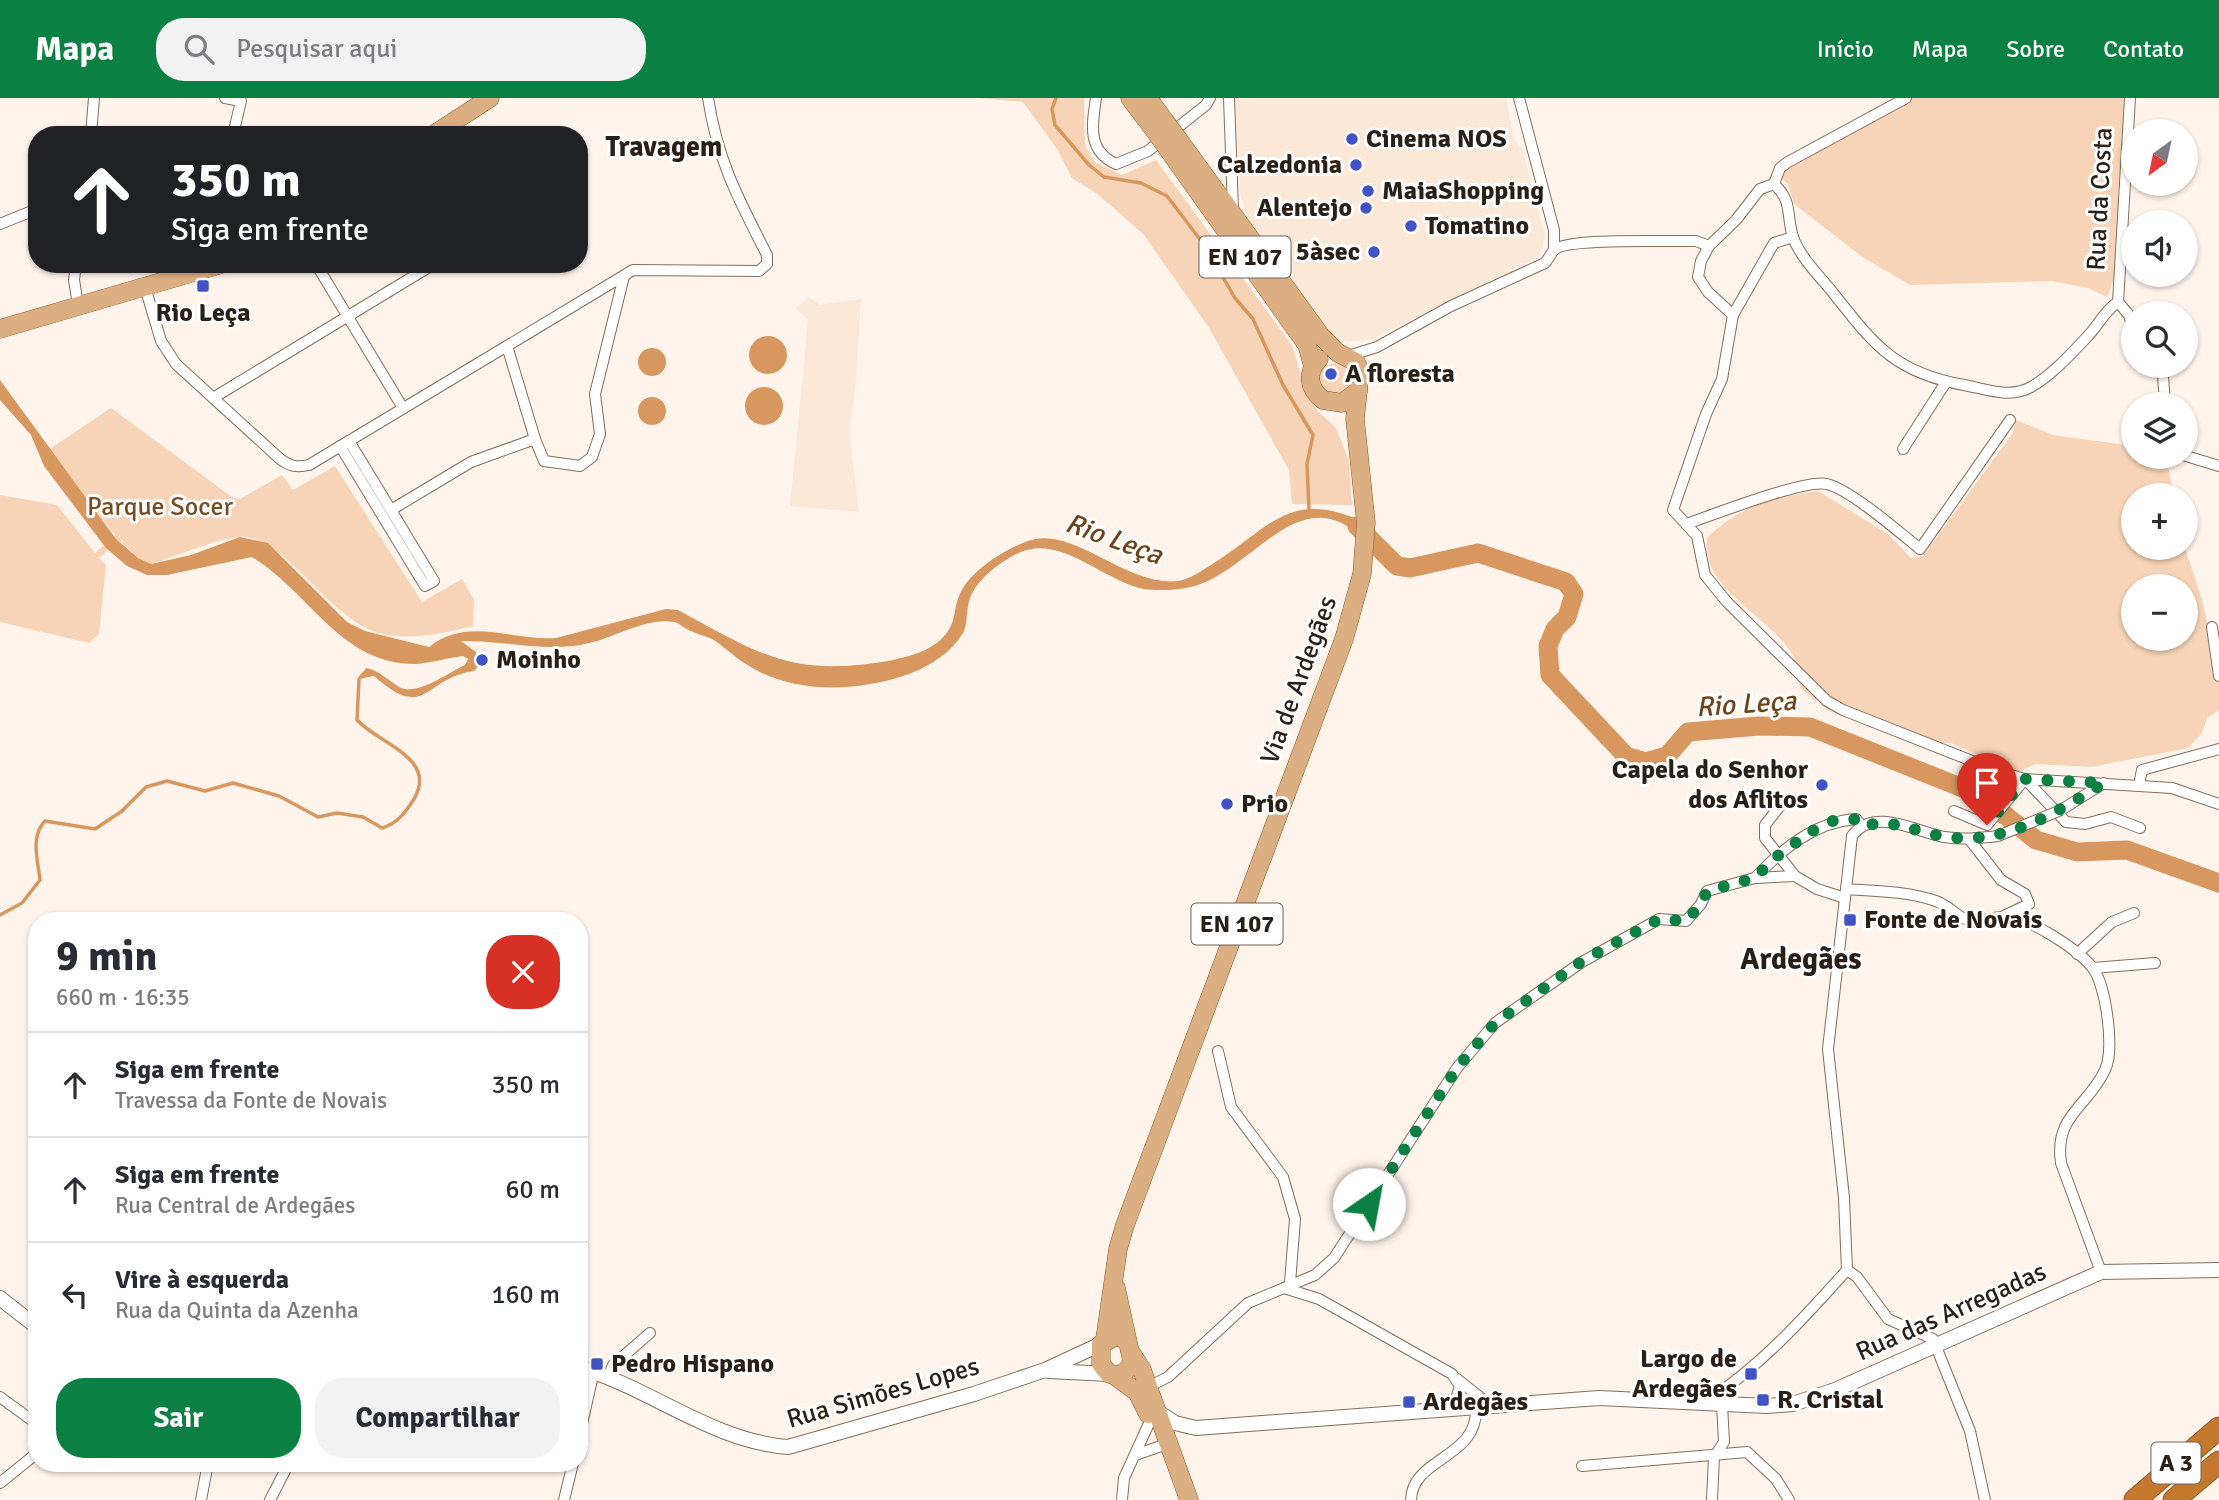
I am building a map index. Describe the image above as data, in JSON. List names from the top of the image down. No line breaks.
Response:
{"streets":{"highway":["A 3"],"main road":["EN 107","Via de Ardegães"],"street":["Rua da Costa","Rua das Arregadas","Rua Simões Lopes"]},"crossings":[["EN 107","Via de Ardegães"],["EN 107","Rua Simões Lopes"],["Via de Ardegães","Rua Simões Lopes"]],"districts":["Travagem","Ardegães"],"water":["Rio Leça"],"parks":["Parque Socer"],"places":{"other":["Cinema NOS","Calzedonia","MaiaShopping","Alentejo","Tomatino","5àsec","A floresta","Moinho","Capela do Senhor dos Aflitos","Prio"],"transit":["Rio Leça","Fonte de Novais","Pedro Hispano","Largo de Ardegães","R. Cristal","Ardegães"]},"north":"bottom left","page":{"header":"Mapa","search":"Pesquisar aqui","nav":["Início","Mapa","Sobre","Contato"],"map_buttons":["+","−"],"turn":["350 m","Siga em frente"],"heading":["9 min","660 m · 16:35"],"list":[{"name":"Siga em frente","note":"Travessa da Fonte de Novais","value":"350 m"},{"name":"Siga em frente","note":"Rua Central de Ardegães","value":"60 m"},{"name":"Vire à esquerda","note":"Rua da Quinta da Azenha","value":"160 m"}],"buttons":["Sair","Compartilhar"]}}
